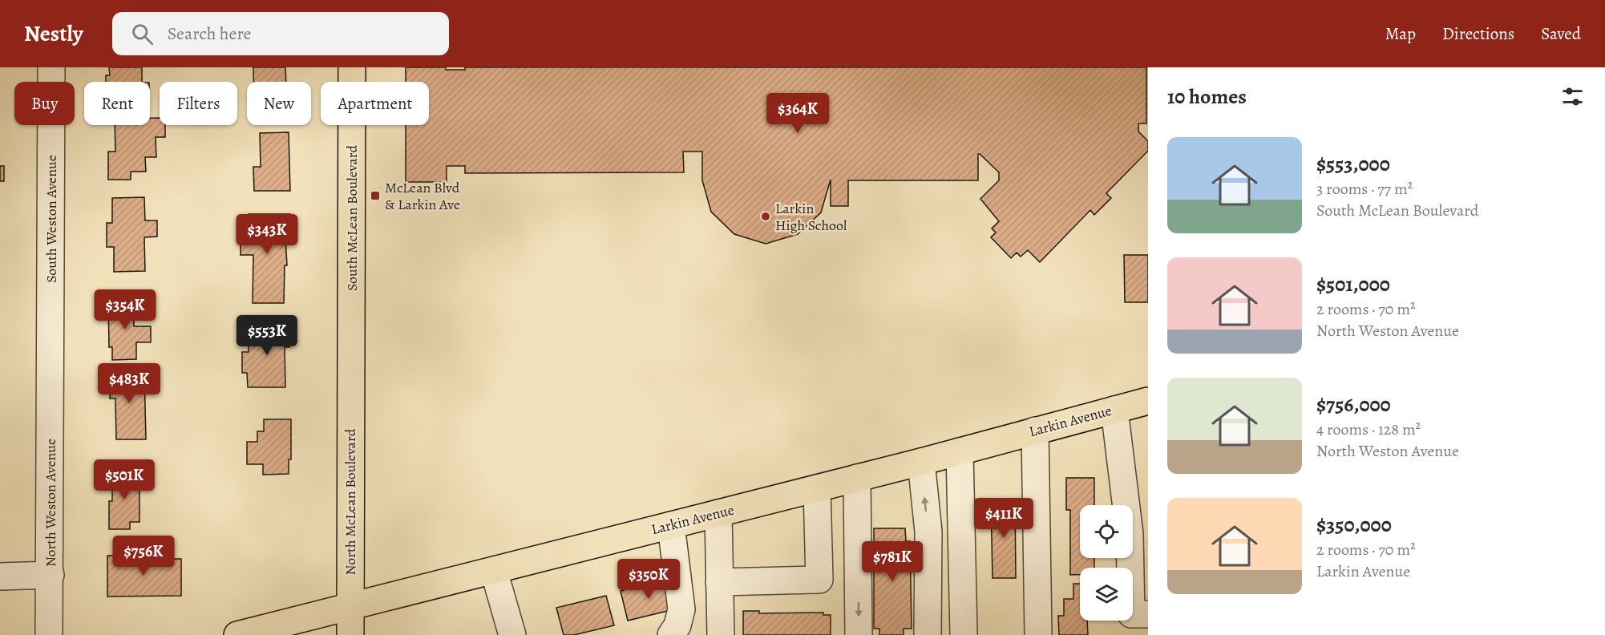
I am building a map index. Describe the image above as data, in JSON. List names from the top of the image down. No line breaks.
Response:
{"streets":{"main road":["South McLean Boulevard","Larkin Avenue","North McLean Boulevard"],"street":["South Weston Avenue","North Weston Avenue"]},"crossings":[["South McLean Boulevard","North McLean Boulevard"],["South Weston Avenue","North Weston Avenue"],["Larkin Avenue","North McLean Boulevard"]],"places":{"transit":["McLean Blvd & Larkin Ave"],"other":["Larkin High School"]},"page":{"header":"Nestly","search":"Search here","nav":["Map","Directions","Saved"],"heading":"10 homes","chip":["Buy","Rent","Filters","New","Apartment"],"price":["$364K","$343K","$354K","$553K","$483K","$501K","$411K","$756K","$781K","$350K"],"list":[{"name":"$553,000","note":"3 rooms · 77 m² · South McLean Boulevard"},{"name":"$501,000","note":"2 rooms · 70 m² · North Weston Avenue"},{"name":"$756,000","note":"4 rooms · 128 m² · North Weston Avenue"},{"name":"$350,000","note":"2 rooms · 70 m² · Larkin Avenue"}]}}
